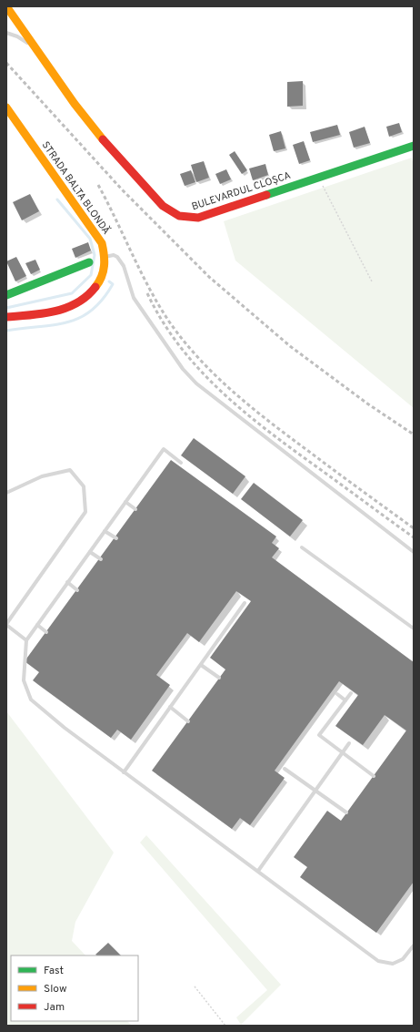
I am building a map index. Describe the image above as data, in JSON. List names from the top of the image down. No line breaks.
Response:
{"streets":{"main road":["STRADA BALTA BLONDĂ","BULEVARDUL CLOȘCA"]},"legend":["Fast","Slow","Jam"]}
